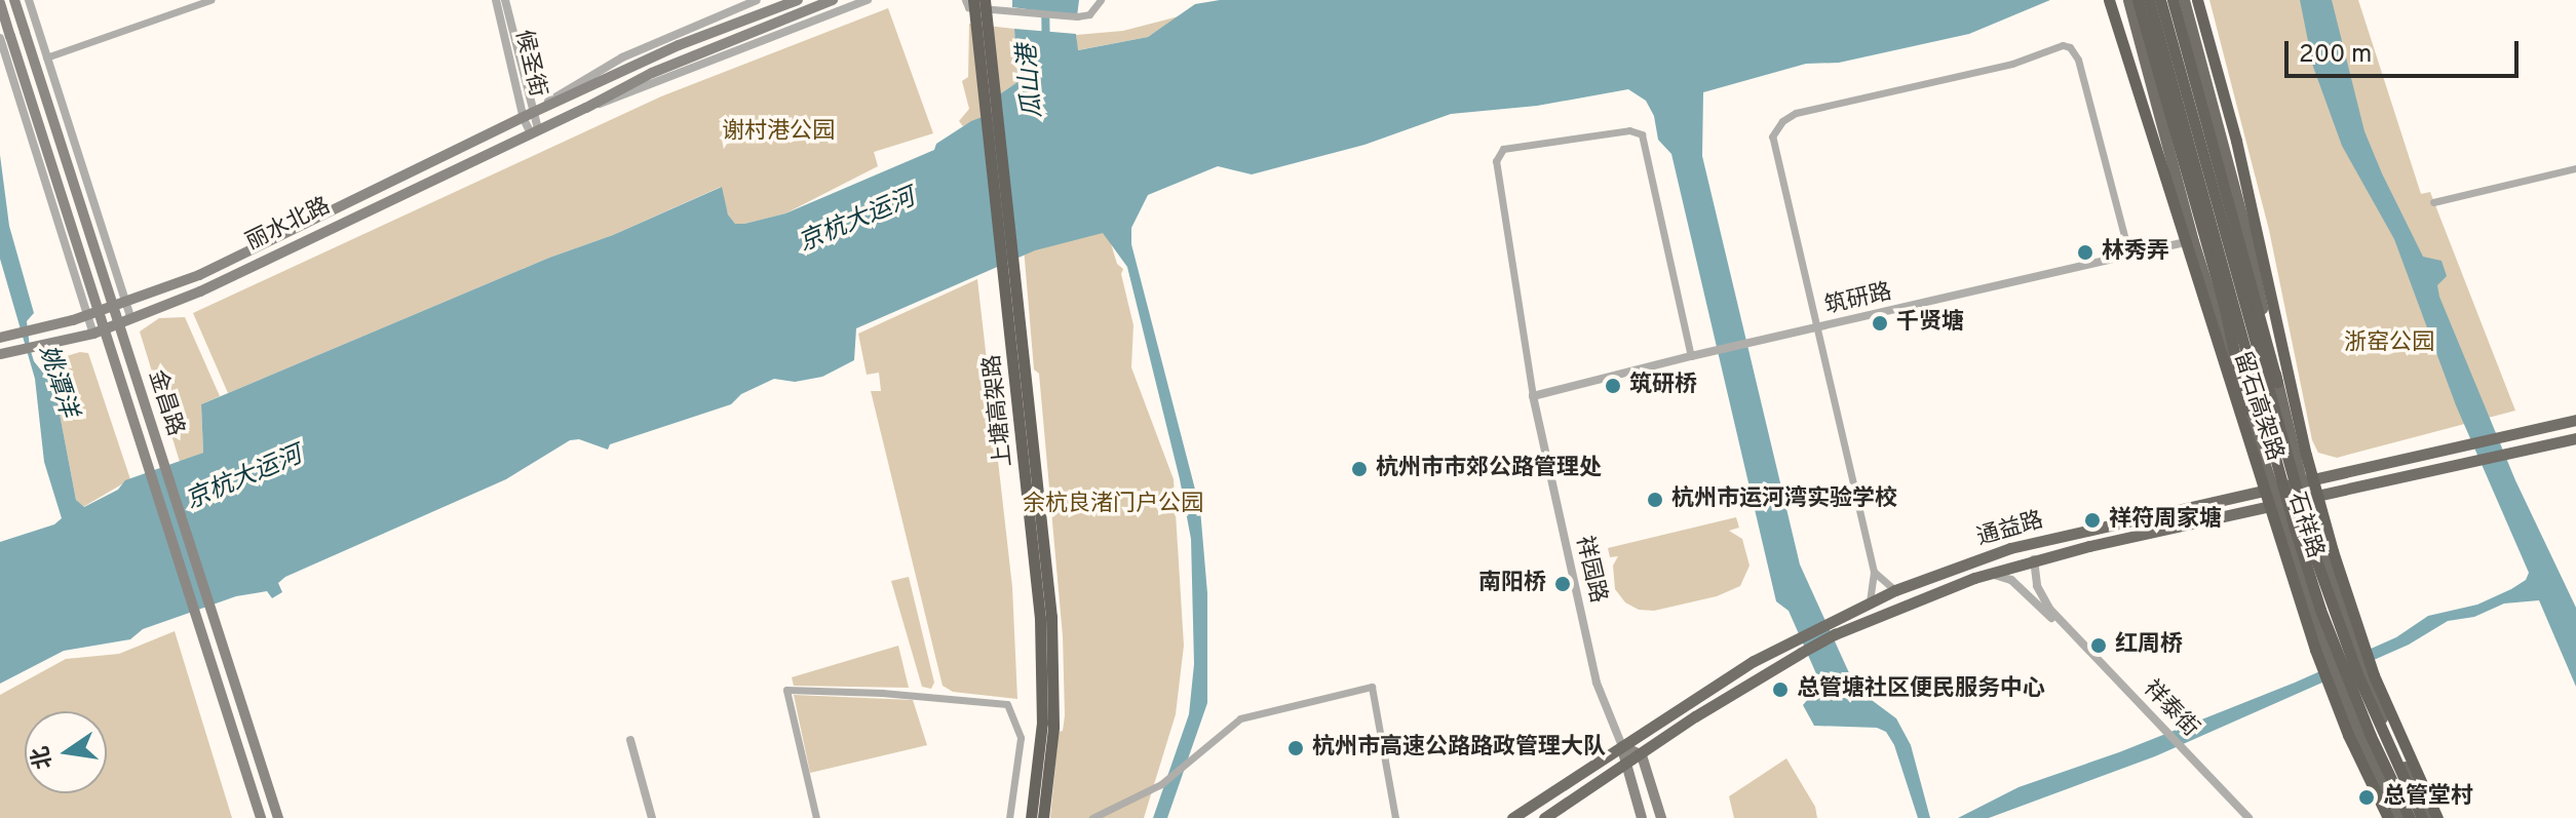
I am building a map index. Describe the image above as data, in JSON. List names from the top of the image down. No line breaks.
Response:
{"streets":{"highway":["留石高架路","上塘高架路"],"main road":["丽水北路","金昌路","石祥路","通益路","祥园路"],"street":["候圣街","筑研路","祥泰街"]},"crossings":[["候圣街","丽水北路"],["丽水北路","金昌路"],["筑研路","石祥路"],["筑研路","祥园路"],["石祥路","通益路"],["通益路","祥园路"],["通益路","祥泰街"]],"water":["瓜山港","京杭大运河","姚潭洋"],"parks":["谢村港公园","浙窑公园","余杭良渚门户公园"],"places":["林秀弄","千贤塘","筑研桥","杭州市市郊公路管理处","杭州市运河湾实验学校","祥符周家塘","南阳桥","红周桥","总管塘社区便民服务中心","杭州市高速公路路政管理大队","总管堂村"],"scale_bar":"200 m","north":"left"}
